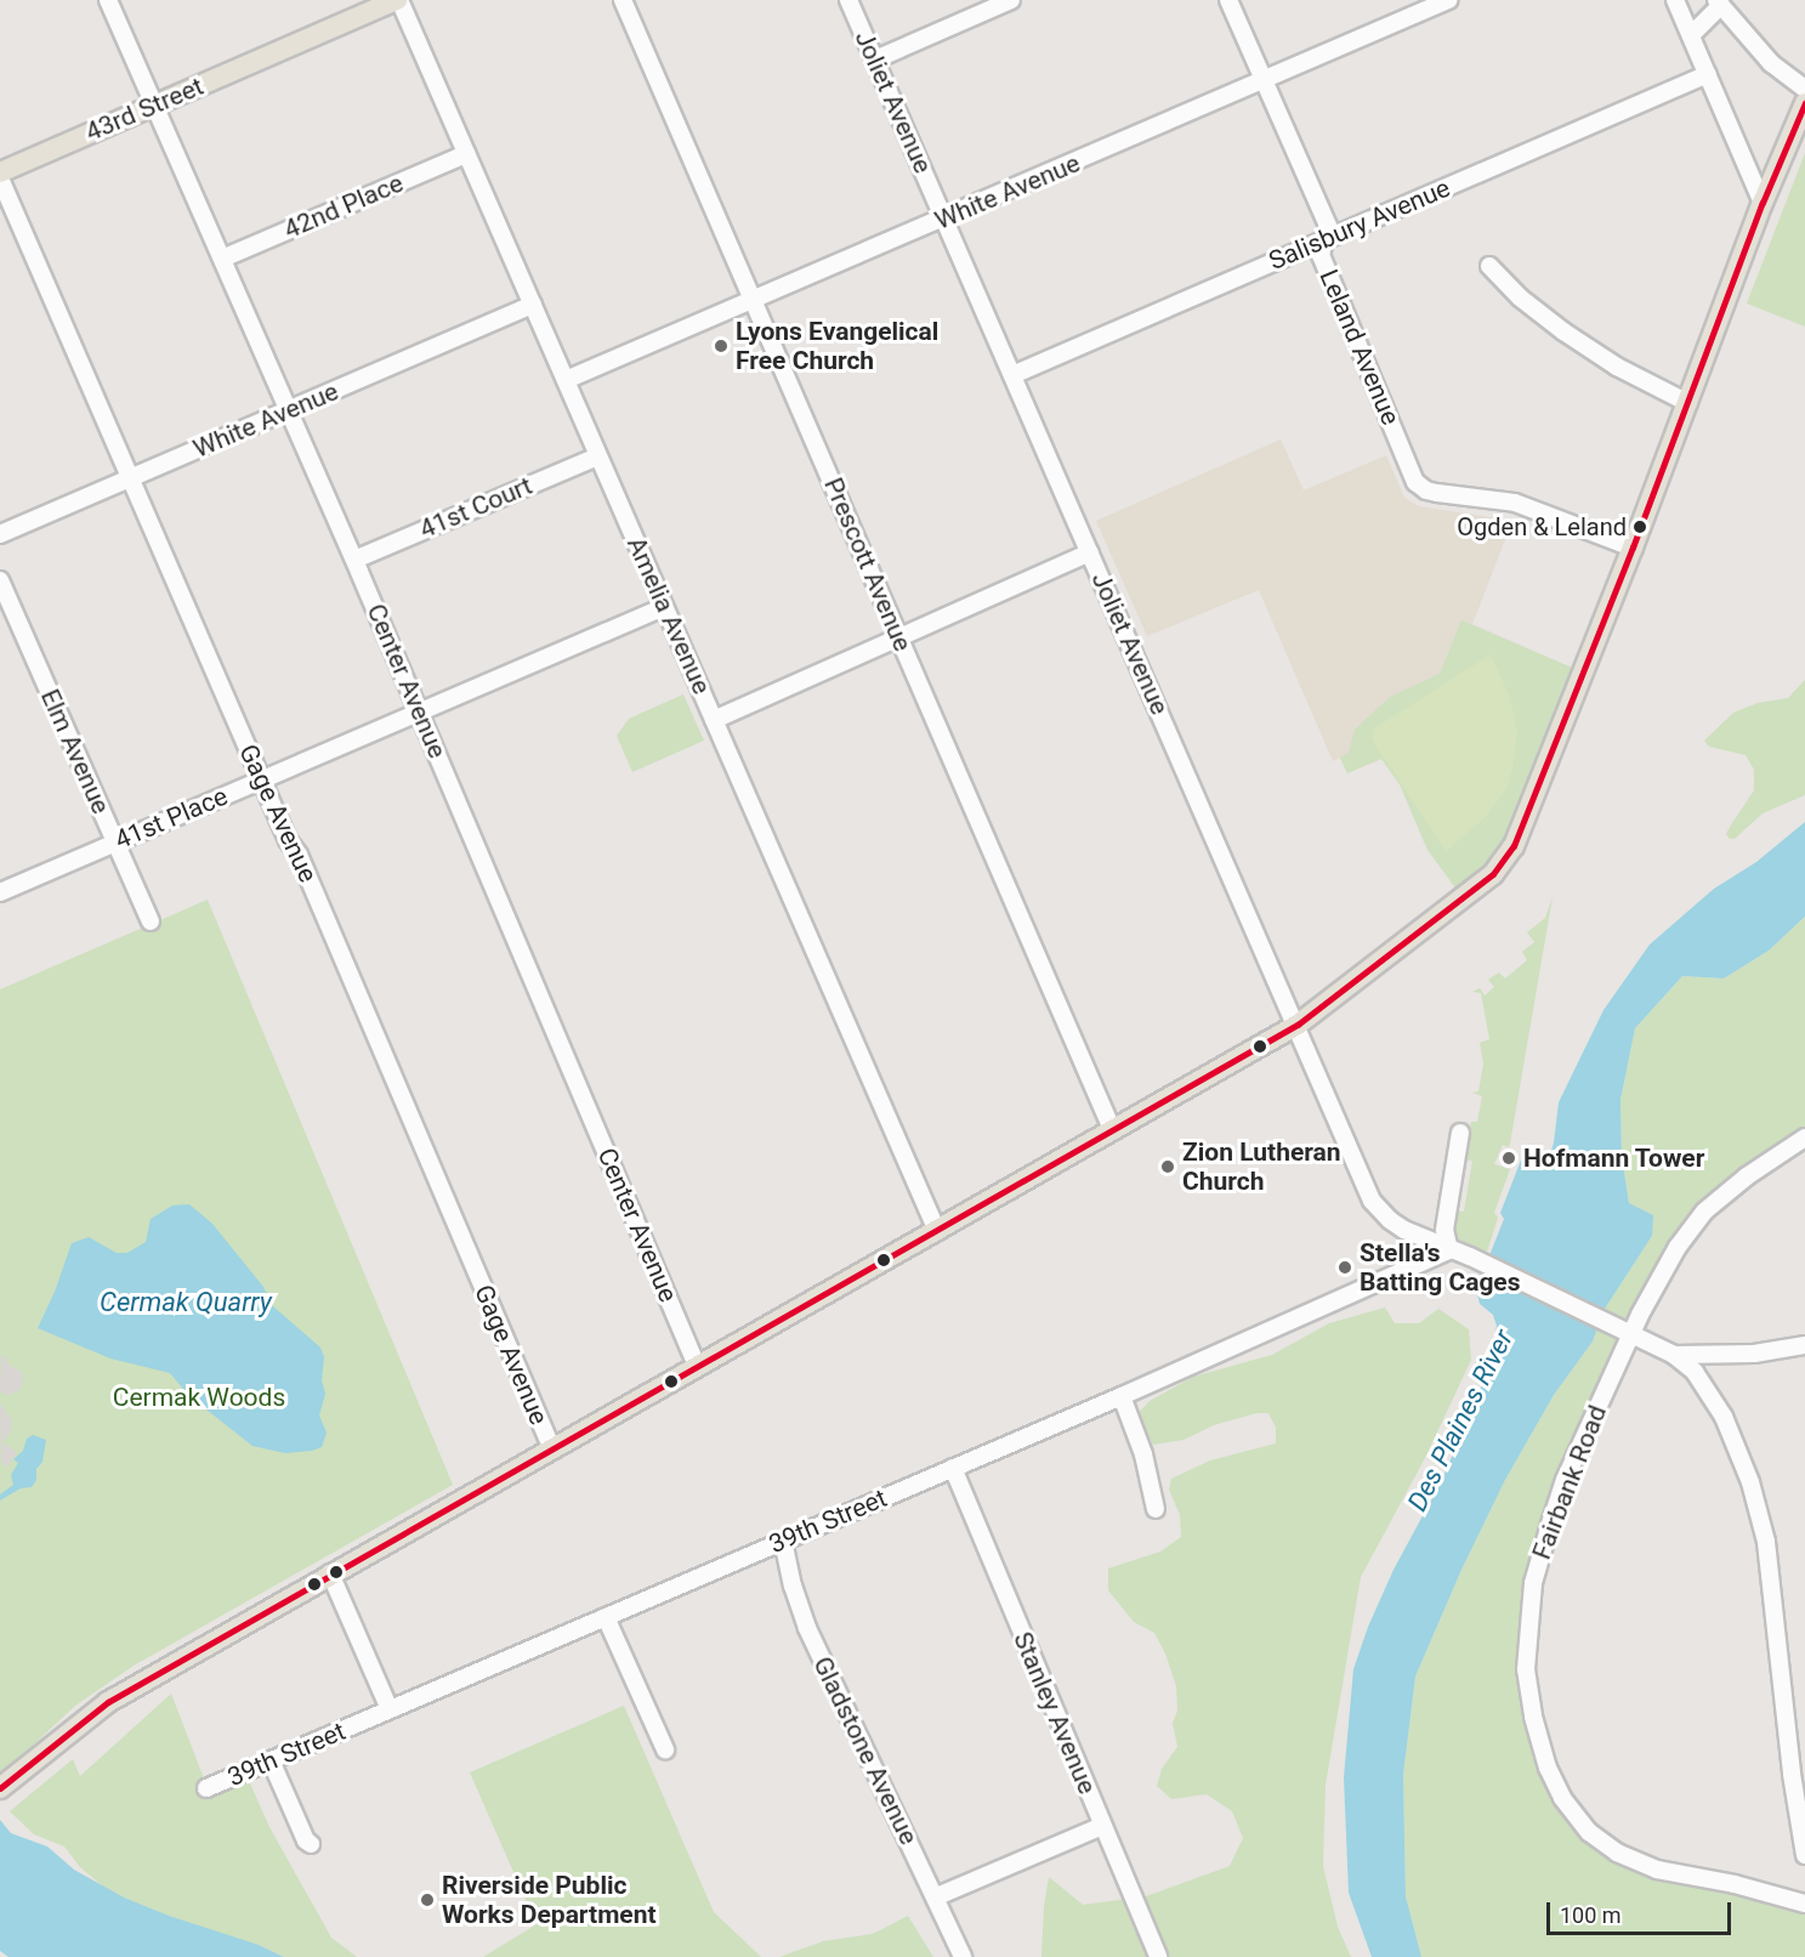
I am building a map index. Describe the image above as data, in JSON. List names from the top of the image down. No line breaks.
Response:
{"streets":{"main road":["43rd Street"],"street":["Joliet Avenue","White Avenue","42nd Place","Salisbury Avenue","Leland Avenue","41st Court","Prescott Avenue","Amelia Avenue","Center Avenue","Elm Avenue","Gage Avenue","41st Place","Fairbank Road","39th Street","Stanley Avenue","Gladstone Avenue"]},"crossings":[["Joliet Avenue","White Avenue"],["Joliet Avenue","Salisbury Avenue"],["Joliet Avenue","Fairbank Road"],["Joliet Avenue","39th Street"],["43rd Street","Center Avenue"],["White Avenue","Leland Avenue"],["White Avenue","Prescott Avenue"],["White Avenue","Amelia Avenue"],["White Avenue","Center Avenue"],["White Avenue","Gage Avenue"],["42nd Place","Amelia Avenue"],["42nd Place","Center Avenue"],["Salisbury Avenue","Leland Avenue"],["41st Court","Amelia Avenue"],["41st Court","Center Avenue"],["Amelia Avenue","41st Place"],["Center Avenue","41st Place"],["Elm Avenue","41st Place"],["Gage Avenue","41st Place"],["39th Street","Stanley Avenue"],["39th Street","Gladstone Avenue"]],"water":["Cermak Quarry","Des Plaines River"],"parks":["Cermak Woods"],"places":["Lyons Evangelical Free Church","Ogden & Leland","Hofmann Tower","Zion Lutheran Church","Stella's Batting Cages","Riverside Public Works Department"],"scale_bar":"100 m"}
